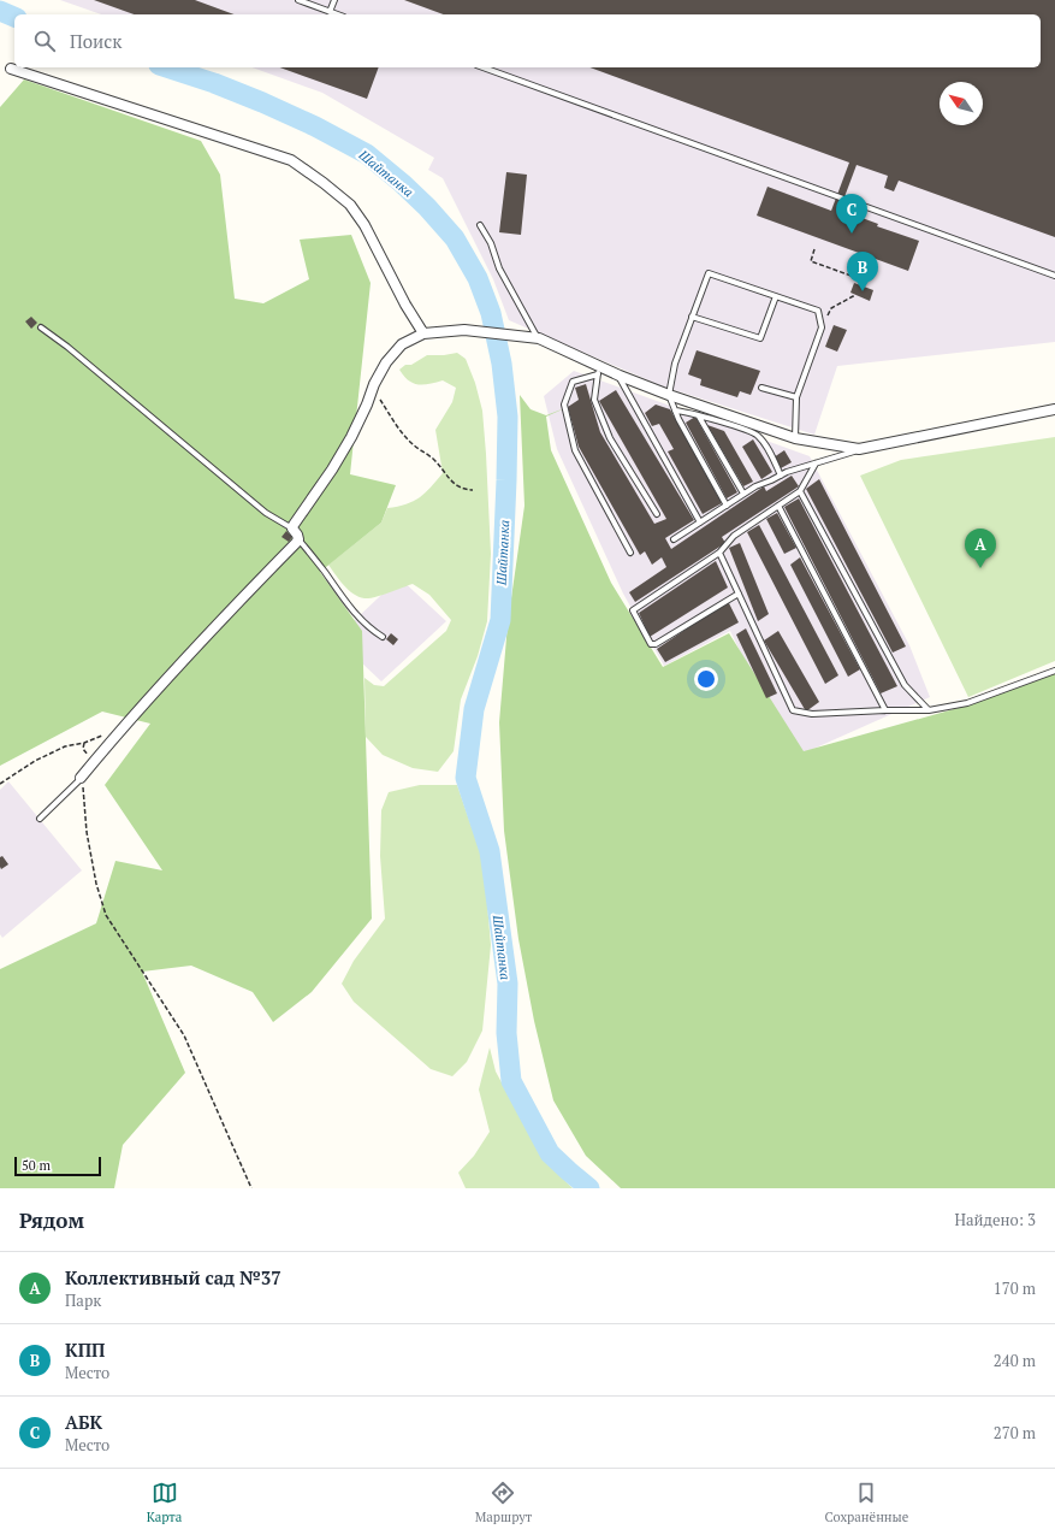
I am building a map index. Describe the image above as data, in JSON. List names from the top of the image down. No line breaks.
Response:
{"water":["Шайтанка"],"scale_bar":"50 m","north":"top left","page":{"search":"Поиск","pins":["C","B","A"],"scale":"50 m","heading":["Рядом","Найдено: 3"],"list":[{"mark":"A","name":"Коллективный сад №37","note":"Парк","value":"170 m"},{"mark":"B","name":"КПП","note":"Место","value":"240 m"},{"mark":"C","name":"АБК","note":"Место","value":"270 m"}],"nav":["Карта","Маршрут","Сохранённые"]}}
